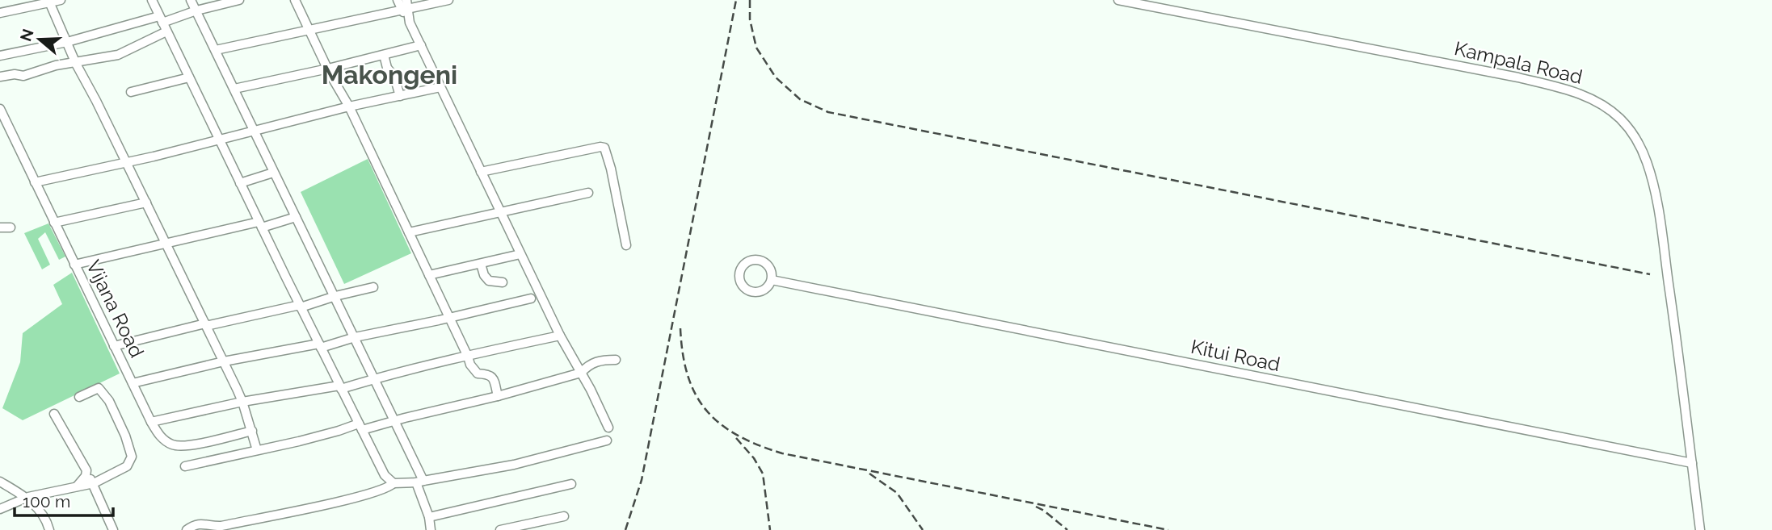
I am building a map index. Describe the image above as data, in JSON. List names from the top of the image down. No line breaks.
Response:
{"streets":{"street":["Kampala Road","Vijana Road","Kitui Road"]},"crossings":[["Kampala Road","Kitui Road"]],"districts":["Makongeni"],"scale_bar":"100 m","north":"left"}
